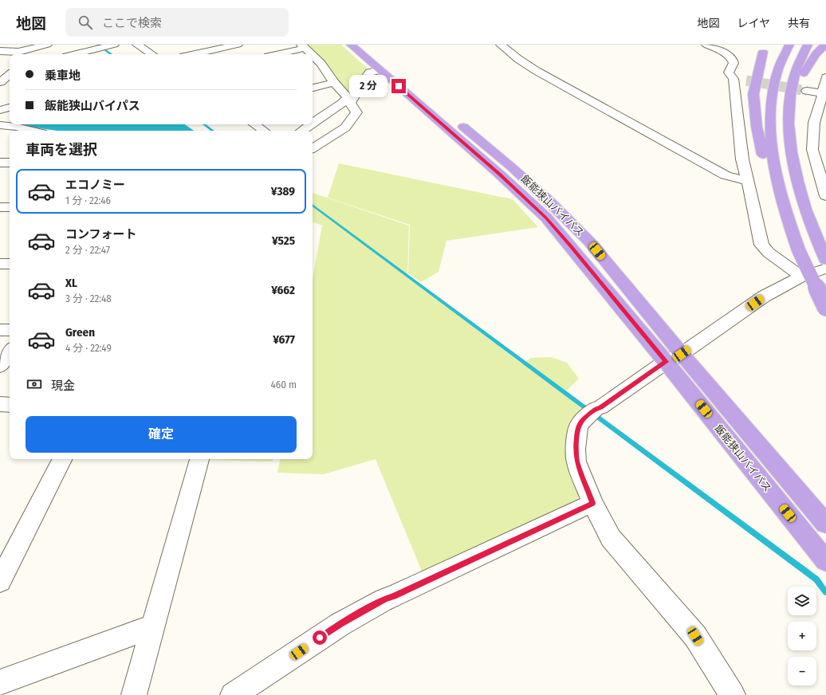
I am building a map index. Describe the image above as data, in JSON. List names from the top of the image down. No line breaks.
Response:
{"streets":{"highway":["飯能狭山バイパス"]},"page":{"header":"地図","search":"ここで検索","nav":["地図","レイヤ","共有"],"banner":["乗車地","飯能狭山バイパス"],"bubble":"2 分","heading":"車両を選択","list":[{"name":"エコノミー","note":"1 分 · 22:46","value":"¥389"},{"name":"コンフォート","note":"2 分 · 22:47","value":"¥525"},{"name":"XL","note":"3 分 · 22:48","value":"¥662"},{"name":"Green","note":"4 分 · 22:49","value":"¥677"}],"pay":["現金","460 m"],"buttons":"確定","map_buttons":["+","−"]}}
